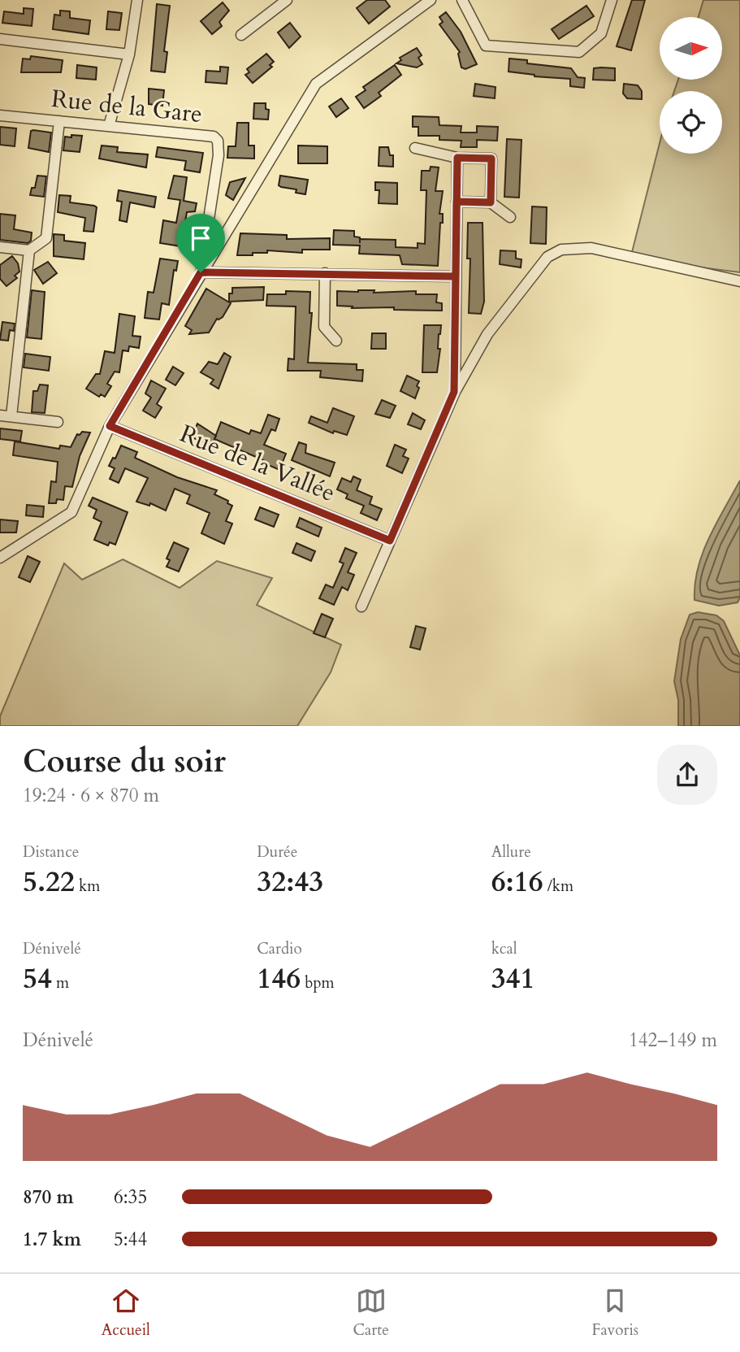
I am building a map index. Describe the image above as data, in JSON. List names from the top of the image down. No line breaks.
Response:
{"streets":{"street":["Rue de la Gare","Rue de la Vallée"]},"north":"right","page":{"heading":["Course du soir","19:24 · 6 × 870 m"],"stats":[["Distance","5.22 km"],["Durée","32:43"],["Allure","6:16 /km"],["Dénivelé","54 m"],["Cardio","146 bpm"],["kcal","341"]],"chart":["Dénivelé","142–149 m"],"list":[{"name":"870 m","note":"6:35"},{"name":"1.7 km","note":"5:44"}],"tabs":["Accueil","Carte","Favoris"]}}
